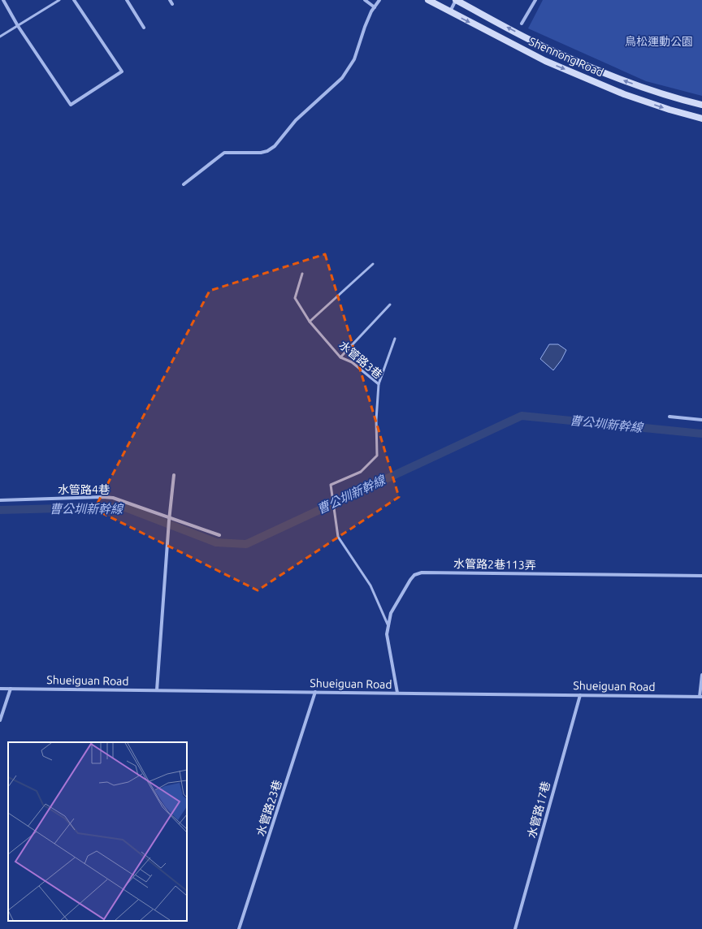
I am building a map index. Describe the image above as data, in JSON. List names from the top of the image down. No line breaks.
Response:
{"streets":{"street":["Shennong Road","水管路4巷","水管路2巷113弄","Shueiguan Road","水管路23巷","水管路17巷"],"lane":["水管路3巷"]},"crossings":[["水管路3巷","水管路2巷113弄"],["水管路2巷113弄","Shueiguan Road"],["Shueiguan Road","水管路23巷"],["Shueiguan Road","水管路17巷"]],"water":["曹公圳新幹線"],"parks":["鳥松運動公園"]}
